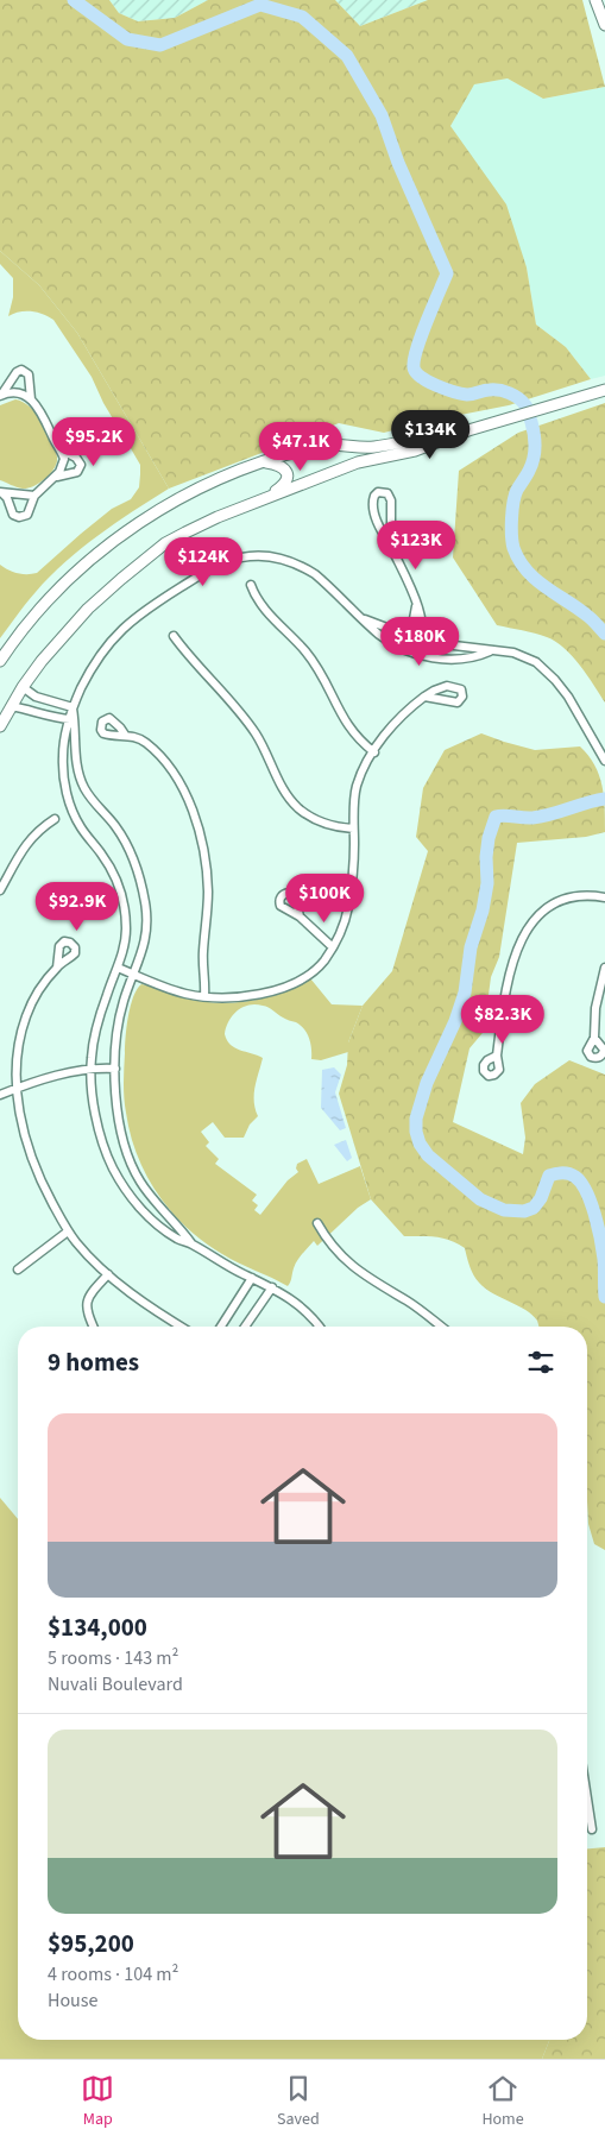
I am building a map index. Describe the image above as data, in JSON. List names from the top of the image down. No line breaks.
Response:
{"page":{"price":["$134K","$95.2K","$47.1K","$123K","$124K","$180K","$100K","$92.9K","$82.3K"],"heading":"9 homes","list":[{"name":"$134,000","note":"5 rooms · 143 m² · Nuvali Boulevard"},{"name":"$95,200","note":"4 rooms · 104 m² · House"}],"tabs":["Map","Saved","Home"]}}
